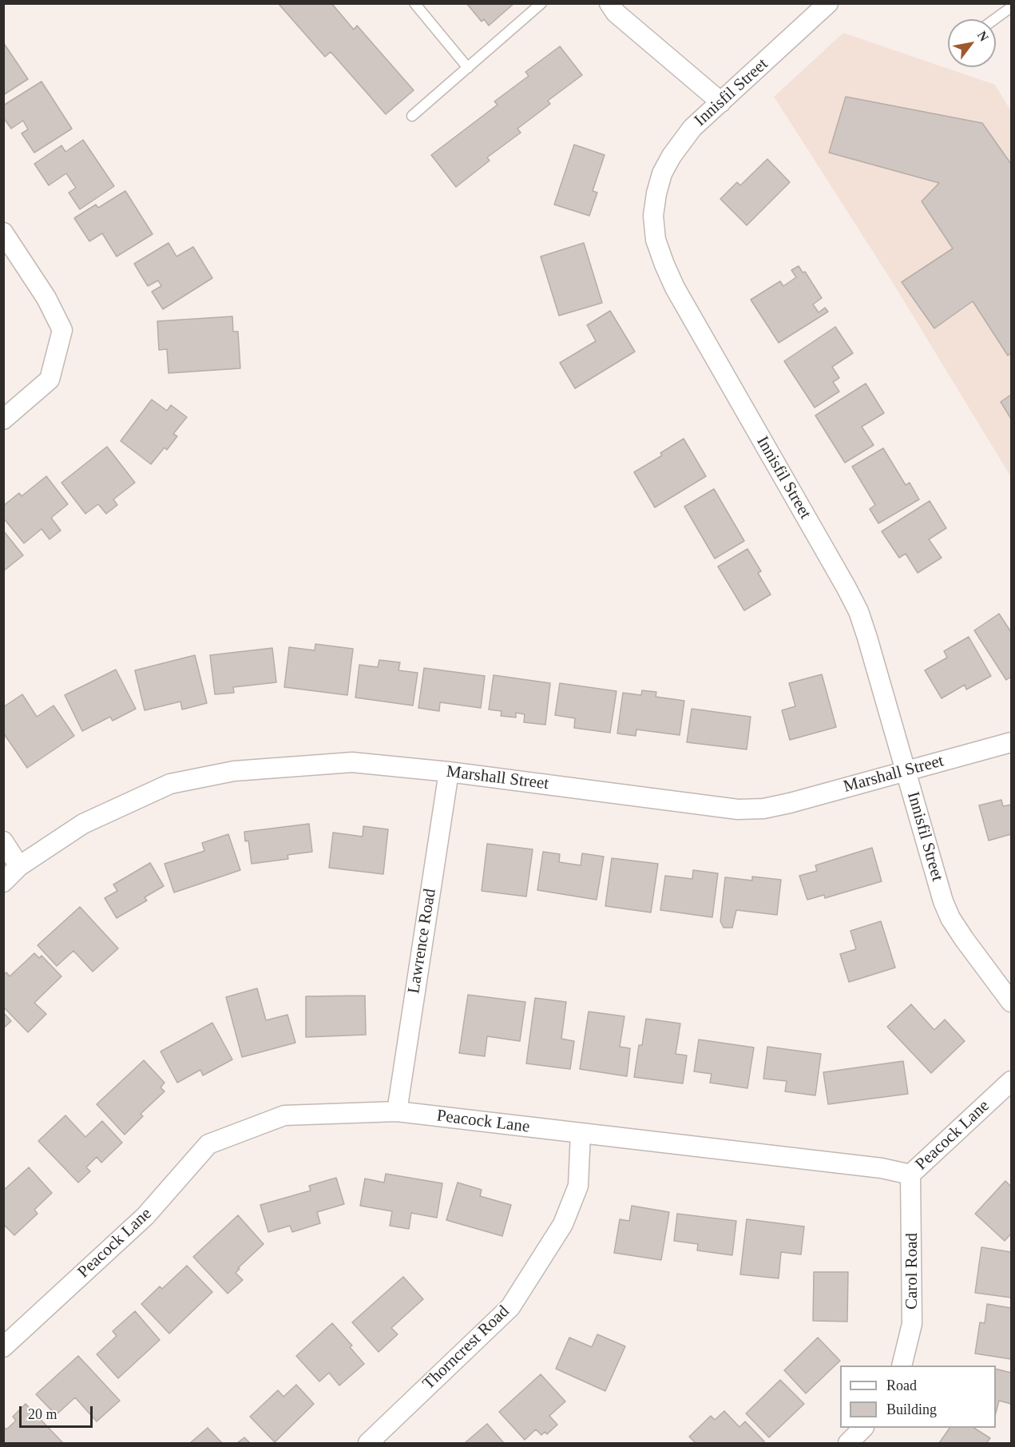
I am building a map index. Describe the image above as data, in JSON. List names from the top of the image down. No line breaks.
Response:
{"streets":{"street":["Innisfil Street","Marshall Street","Lawrence Road","Peacock Lane","Carol Road","Thorncrest Road"]},"crossings":[["Innisfil Street","Marshall Street"],["Marshall Street","Lawrence Road"],["Lawrence Road","Peacock Lane"],["Peacock Lane","Carol Road"],["Peacock Lane","Thorncrest Road"]],"legend":["Road","Building"],"scale_bar":"20 m","north":"top right"}
